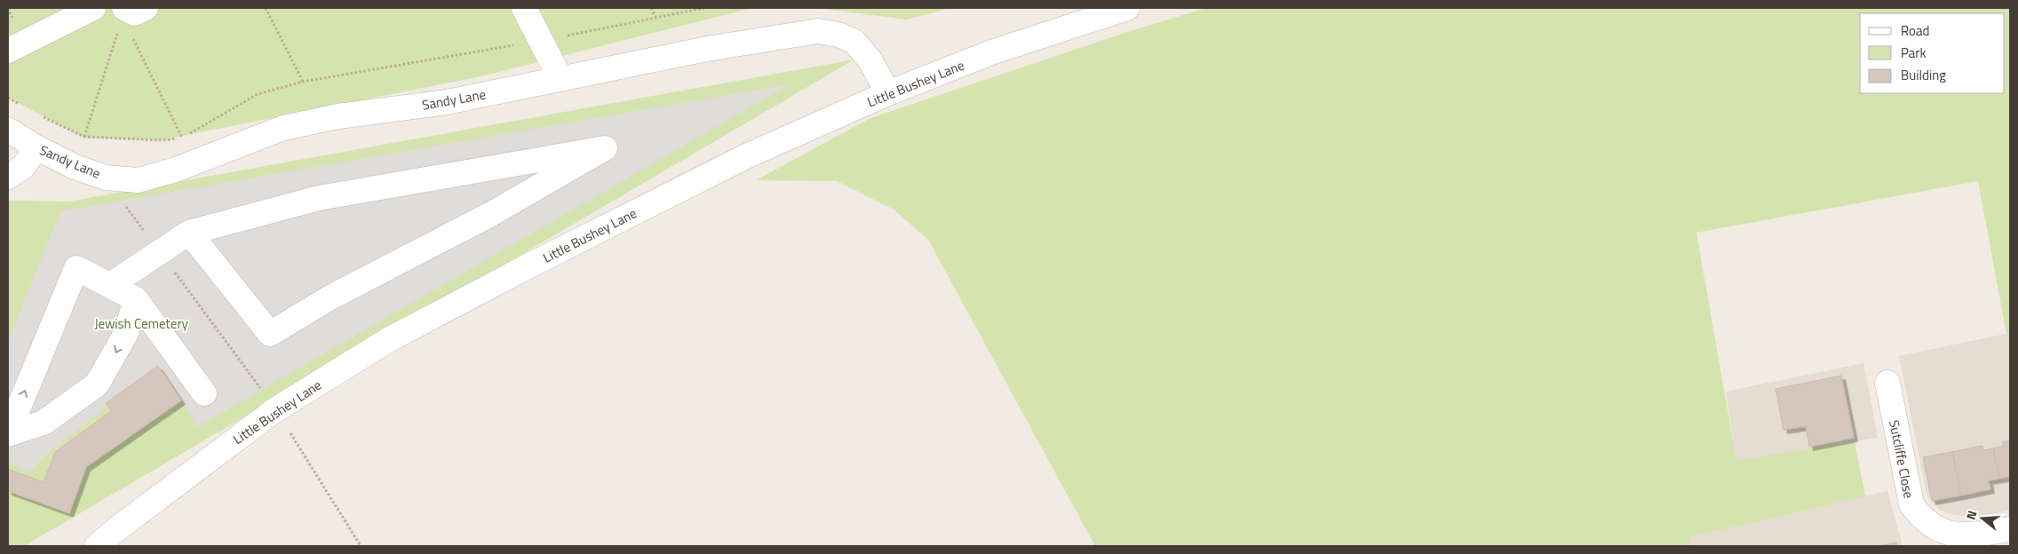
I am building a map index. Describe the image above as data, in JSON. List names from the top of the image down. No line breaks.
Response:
{"streets":{"street":["Little Bushey Lane","Sandy Lane","Sutcliffe Close"]},"crossings":[["Little Bushey Lane","Sandy Lane"]],"parks":["Jewish Cemetery"],"legend":["Road","Park","Building"],"north":"left"}
